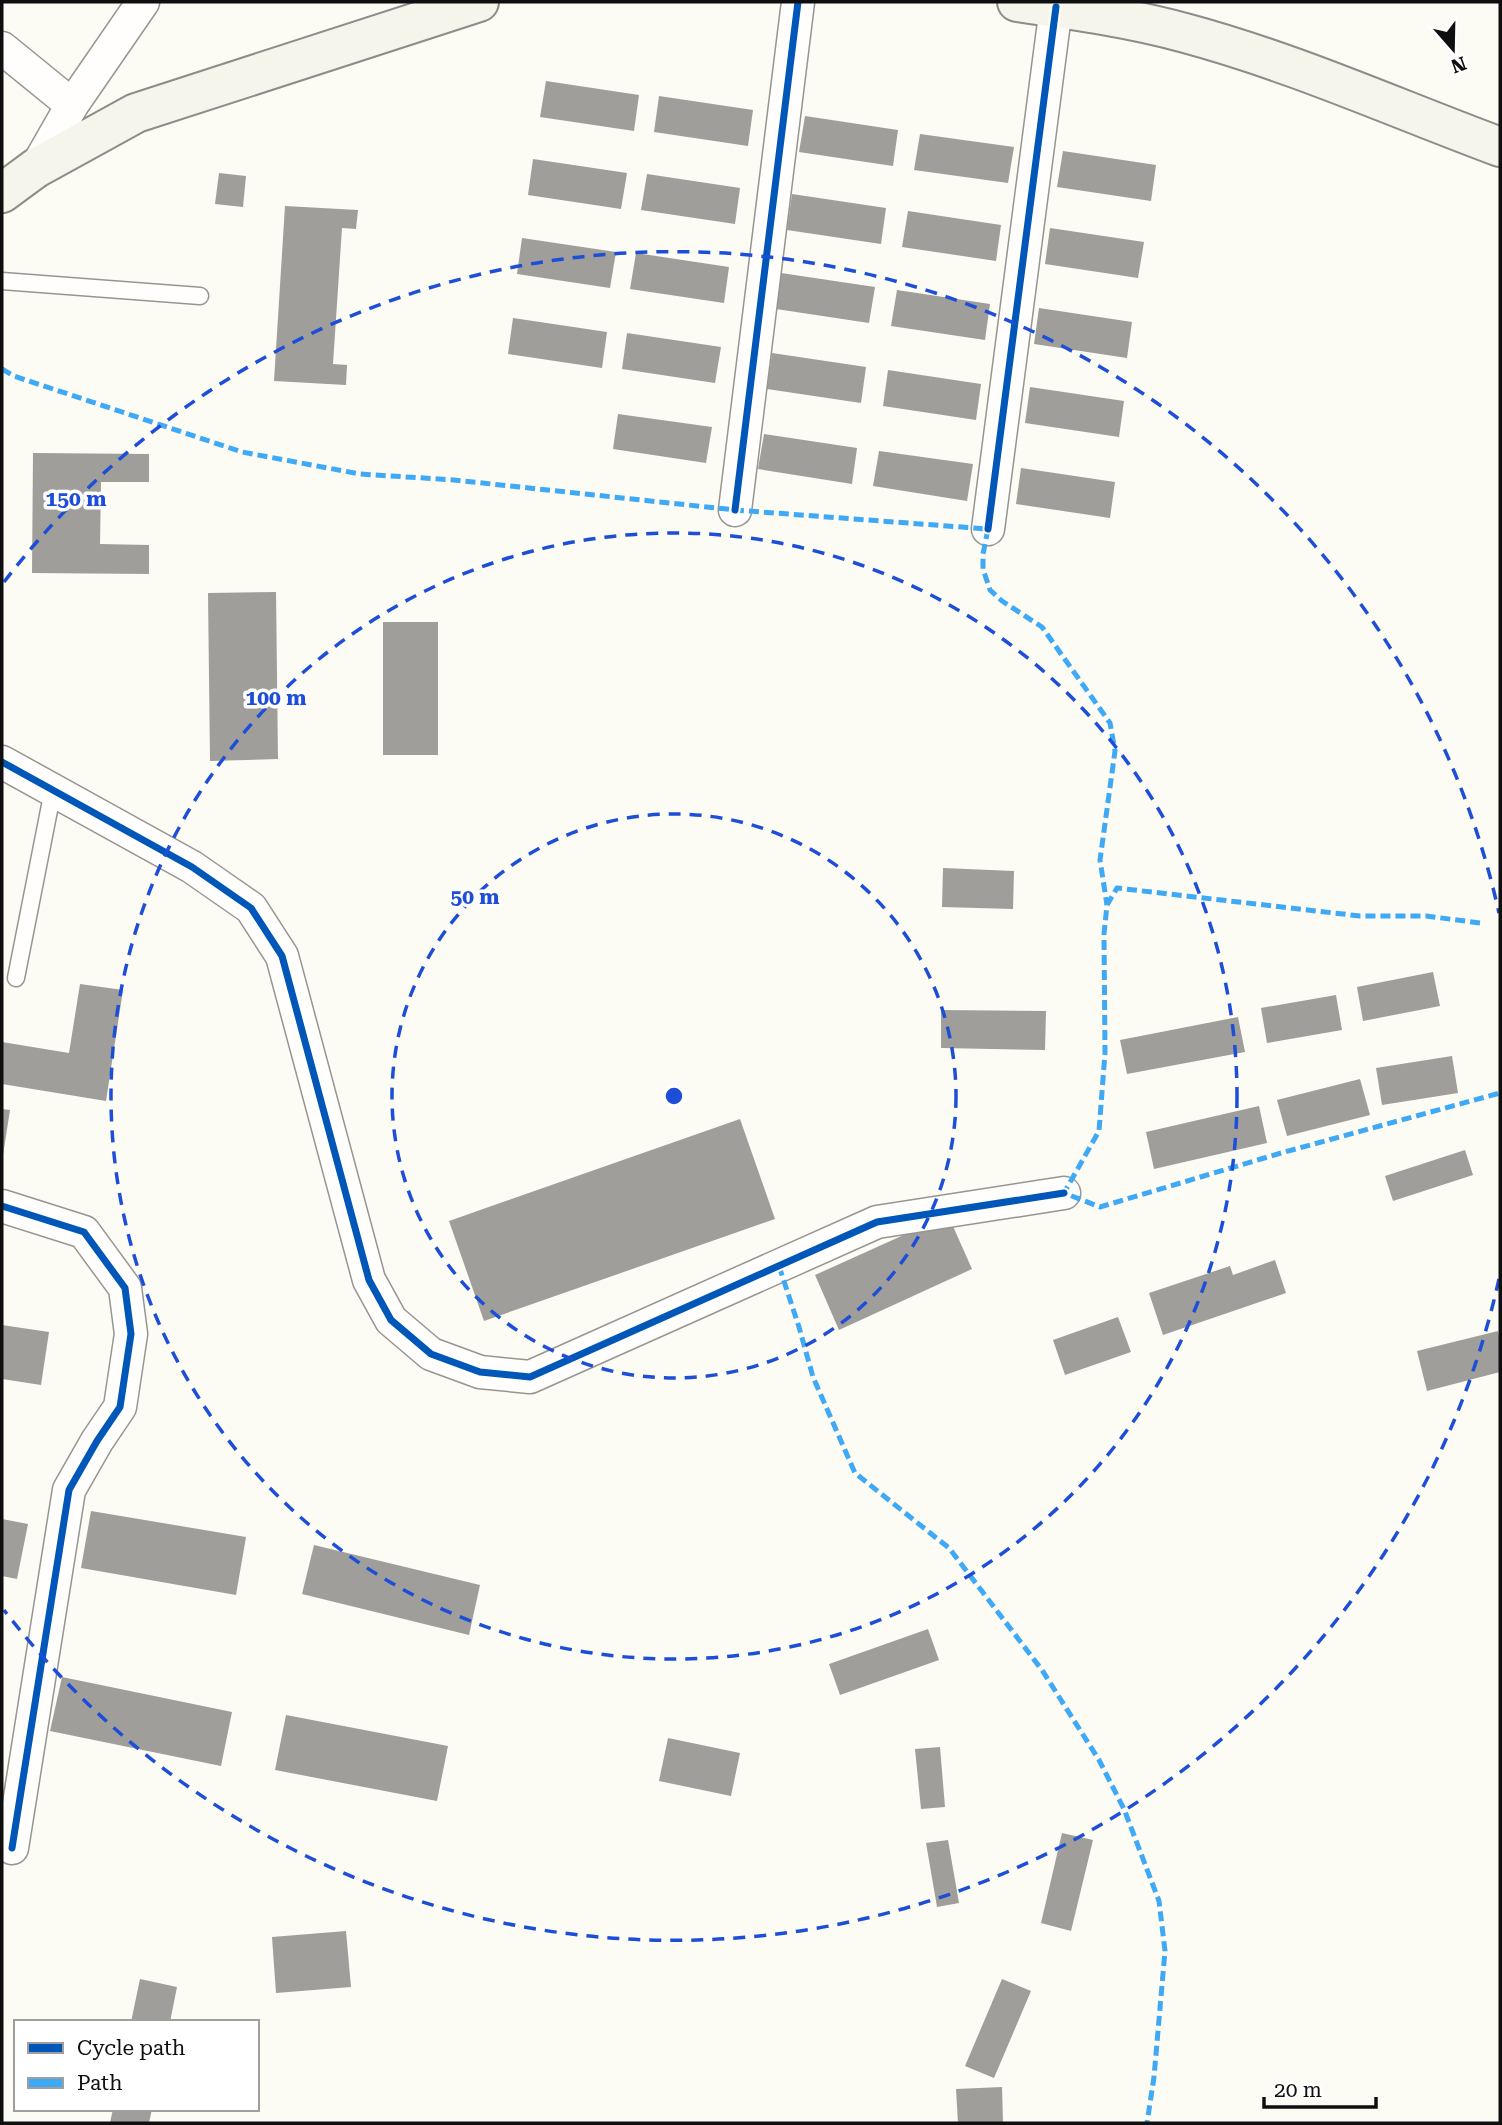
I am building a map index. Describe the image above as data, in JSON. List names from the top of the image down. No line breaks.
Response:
{"legend":["Cycle path","Path"],"scale_bar":"20 m","north":"bottom","rings":["150 m","100 m","50 m"]}
